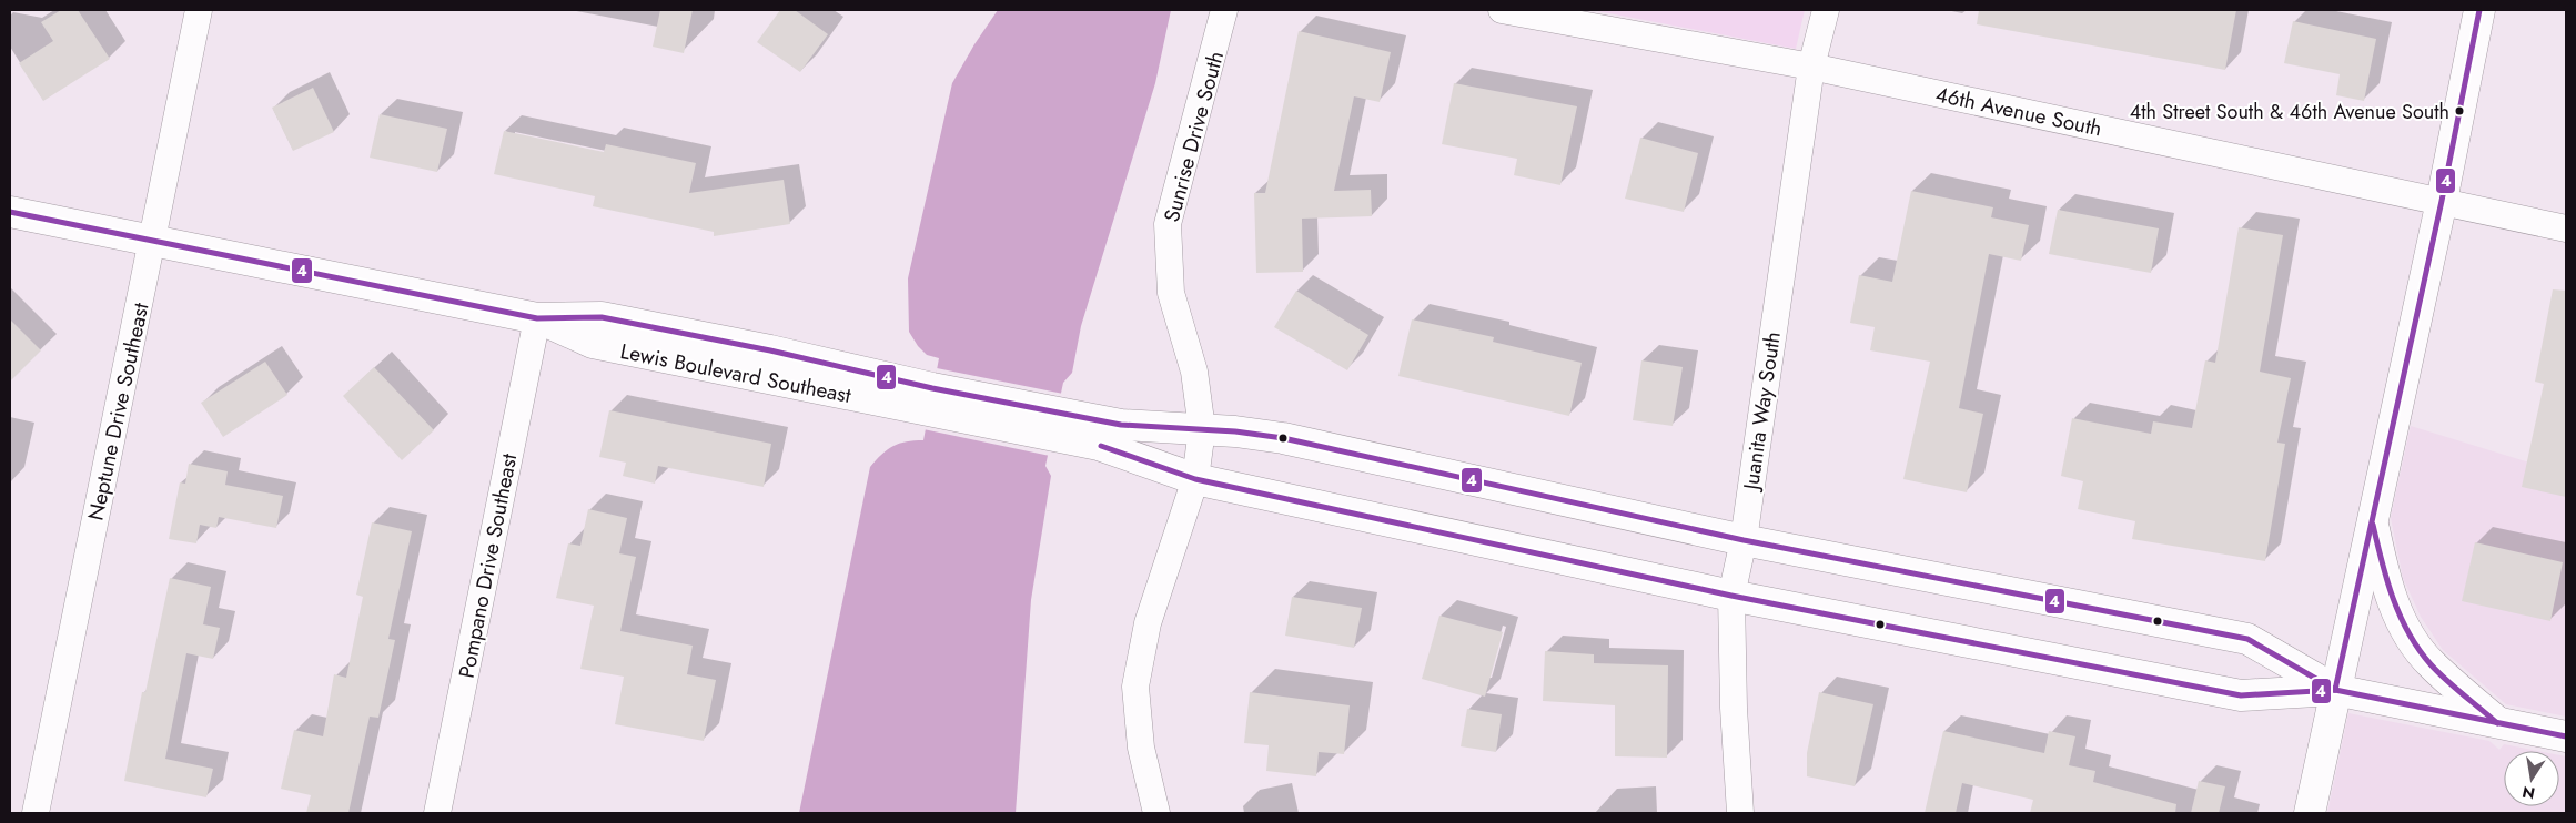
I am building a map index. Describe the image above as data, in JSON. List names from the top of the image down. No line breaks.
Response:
{"streets":{"street":["46th Avenue South","Sunrise Drive South","Lewis Boulevard Southeast","Juanita Way South","Neptune Drive Southeast","Pompano Drive Southeast"]},"crossings":[["46th Avenue South","Juanita Way South"],["Sunrise Drive South","Lewis Boulevard Southeast"],["Lewis Boulevard Southeast","Juanita Way South"],["Lewis Boulevard Southeast","Neptune Drive Southeast"],["Lewis Boulevard Southeast","Pompano Drive Southeast"]],"places":["4th Street South & 46th Avenue South"],"lines":["transit line 4"],"north":"bottom"}
